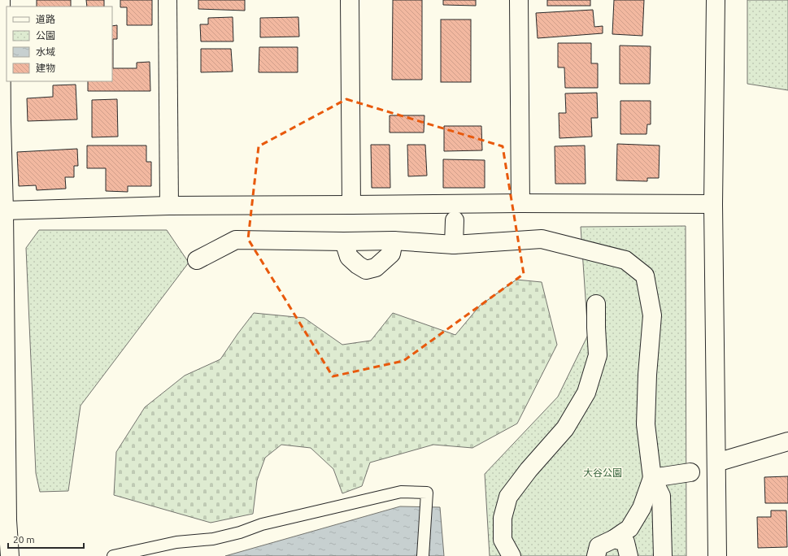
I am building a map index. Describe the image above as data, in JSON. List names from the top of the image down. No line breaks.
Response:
{"parks":["大谷公園"],"legend":["道路","公園","水域","建物"],"scale_bar":"20 m"}
